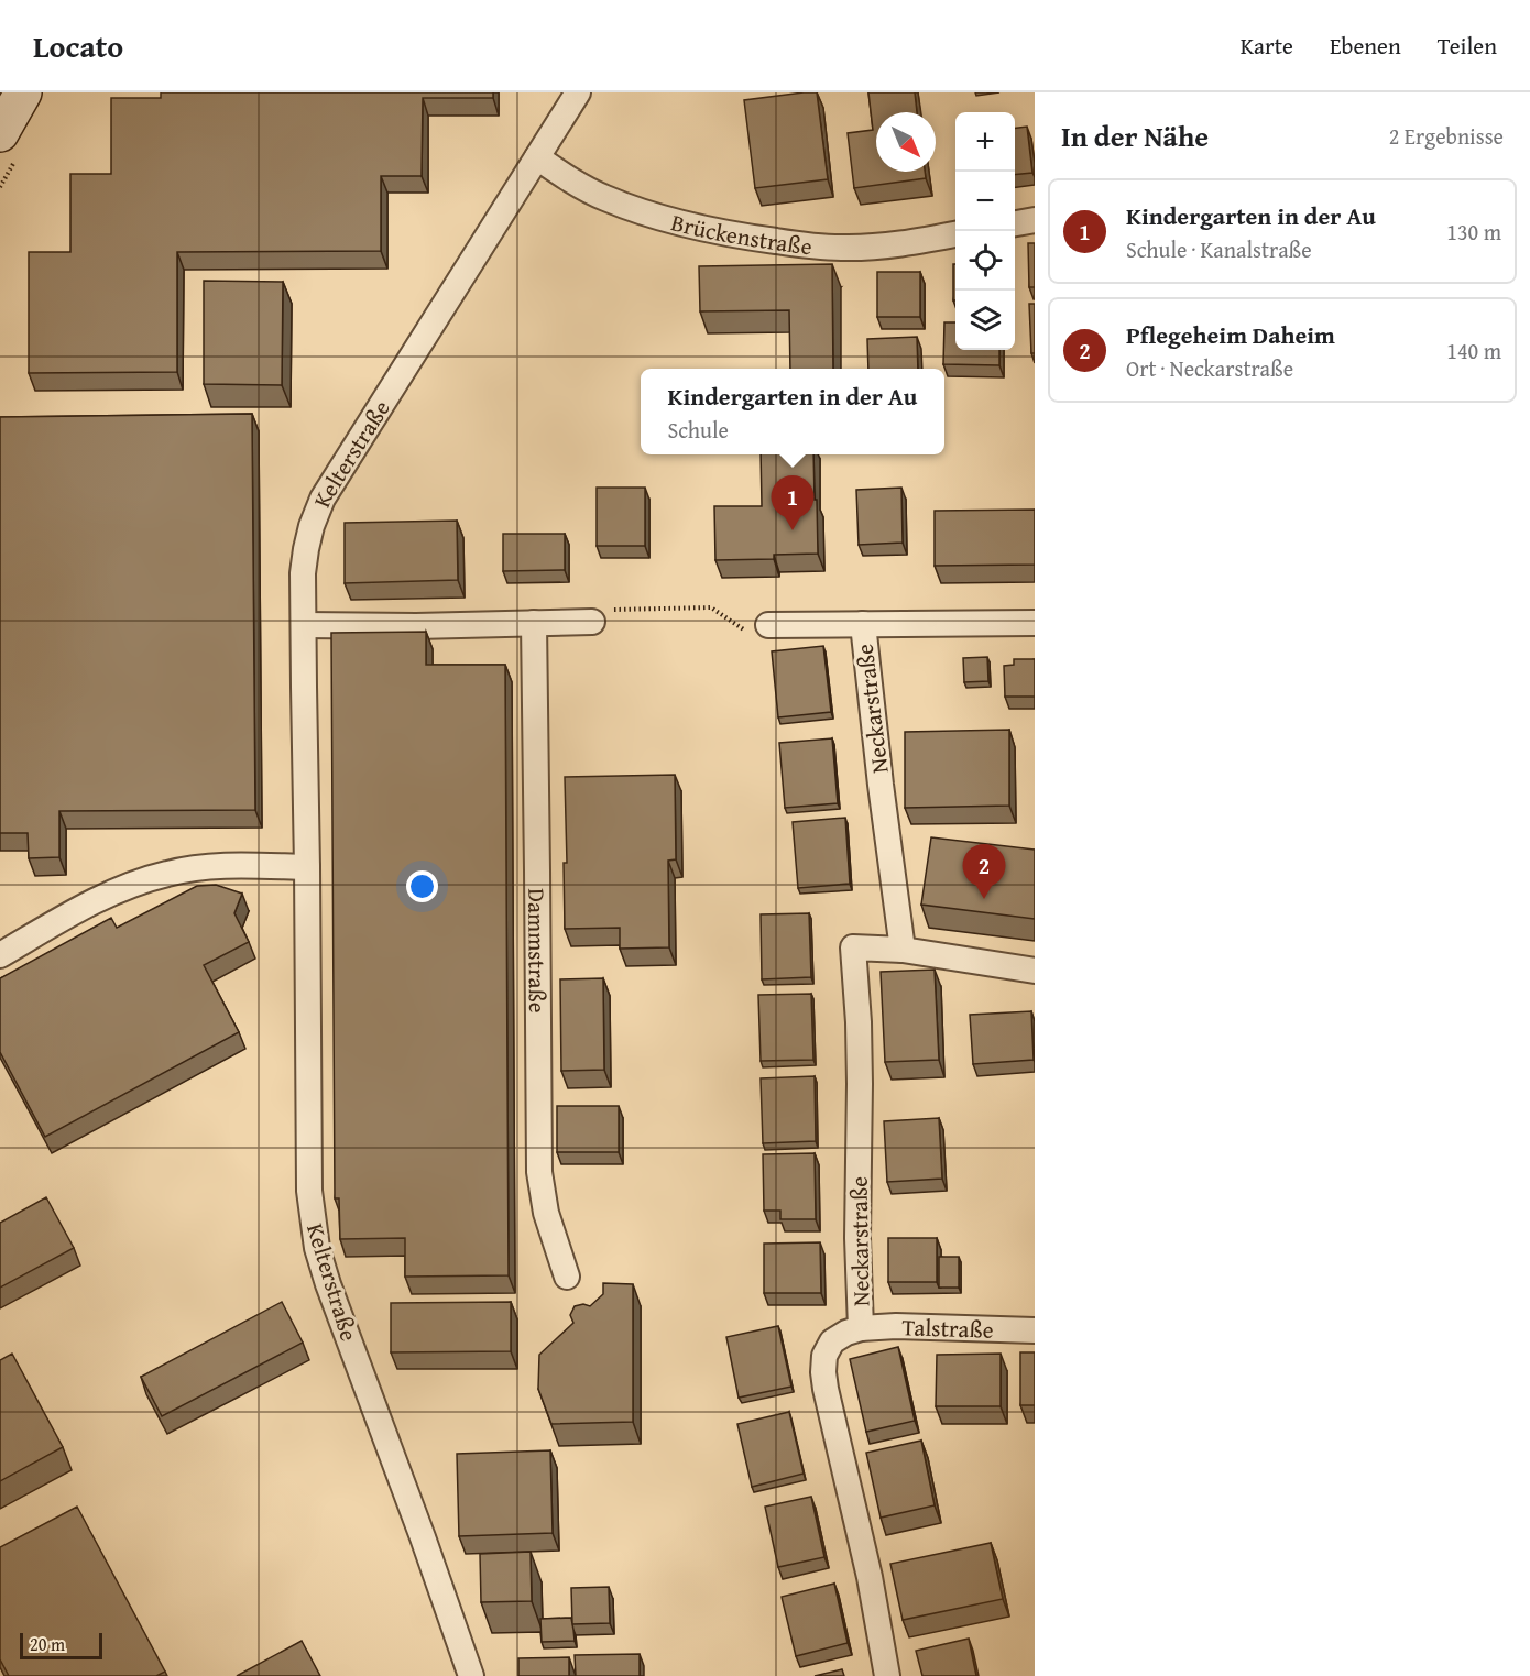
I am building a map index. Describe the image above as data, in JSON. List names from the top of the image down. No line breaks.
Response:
{"streets":{"street":["Brückenstraße","Kelterstraße","Neckarstraße","Dammstraße","Talstraße"]},"crossings":[["Brückenstraße","Kelterstraße"],["Neckarstraße","Talstraße"]],"scale_bar":"20 m","north":"bottom right","page":{"header":"Locato","nav":["Karte","Ebenen","Teilen"],"heading":["In der Nähe","2 Ergebnisse"],"map_buttons":["+","−"],"list":[{"mark":"1","name":"Kindergarten in der Au","note":"Schule · Kanalstraße","value":"130 m"},{"mark":"2","name":"Pflegeheim Daheim","note":"Ort · Neckarstraße","value":"140 m"}],"popup":["Kindergarten in der Au","Schule"],"pins":["1","2"],"scale":"20 m"}}
